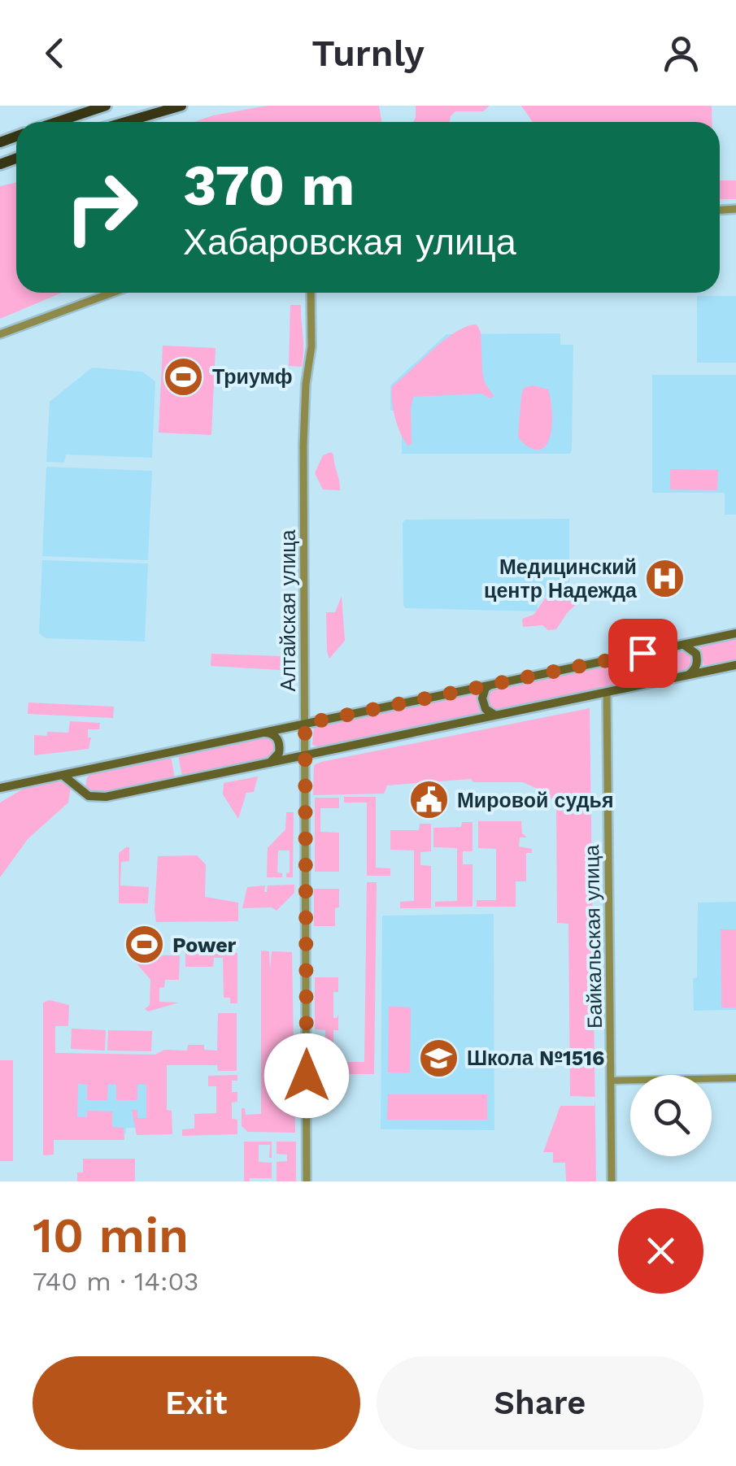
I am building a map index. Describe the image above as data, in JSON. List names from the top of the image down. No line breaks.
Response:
{"streets":{"street":["Алтайская улица","Байкальская улица"]},"places":{"sports":["Триумф","Power"],"hospital":["Медицинский центр Надежда"],"public building":["Мировой судья"],"school or university":["Школа №1516"]},"page":{"header":"Turnly","turn":["370 m","Хабаровская улица"],"heading":["10 min","740 m · 14:03"],"buttons":["Exit","Share"]}}
